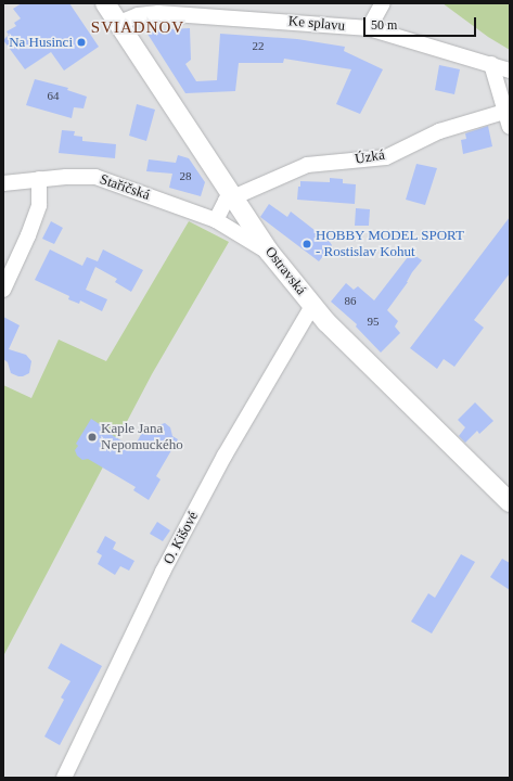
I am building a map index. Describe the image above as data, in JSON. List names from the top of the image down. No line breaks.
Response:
{"streets":{"street":["Ke splavu","Úzká","Staříčská","Ostravská","O. Kišové"]},"crossings":[["Ke splavu","Ostravská"],["Úzká","Ostravská"],["Staříčská","Ostravská"],["Ostravská","O. Kišové"]],"districts":["SVIADNOV"],"places":["Na Husinci","HOBBY MODEL SPORT - Rostislav Kohut","Kaple Jana Nepomuckého"],"house_numbers":["22","64","28","86","95"],"scale_bar":"50 m"}
